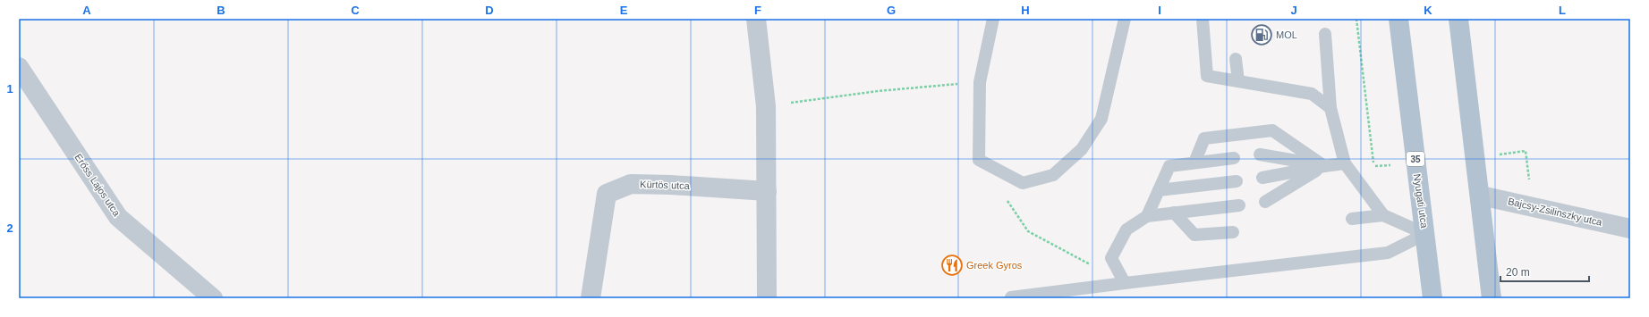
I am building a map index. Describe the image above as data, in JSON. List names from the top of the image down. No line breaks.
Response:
{"streets":{"main road":["35","Nyugati utca"],"street":["Erőss Lajos utca","Kürtös utca","Bajcsy-Zsilinszky utca"]},"places":{"fuel station":["MOL"],"restaurant":["Greek Gyros"]},"scale_bar":"20 m","grid":{"columns":["A","B","C","D","E","F","G","H","I","J","K","L"],"rows":["1","2"]}}
